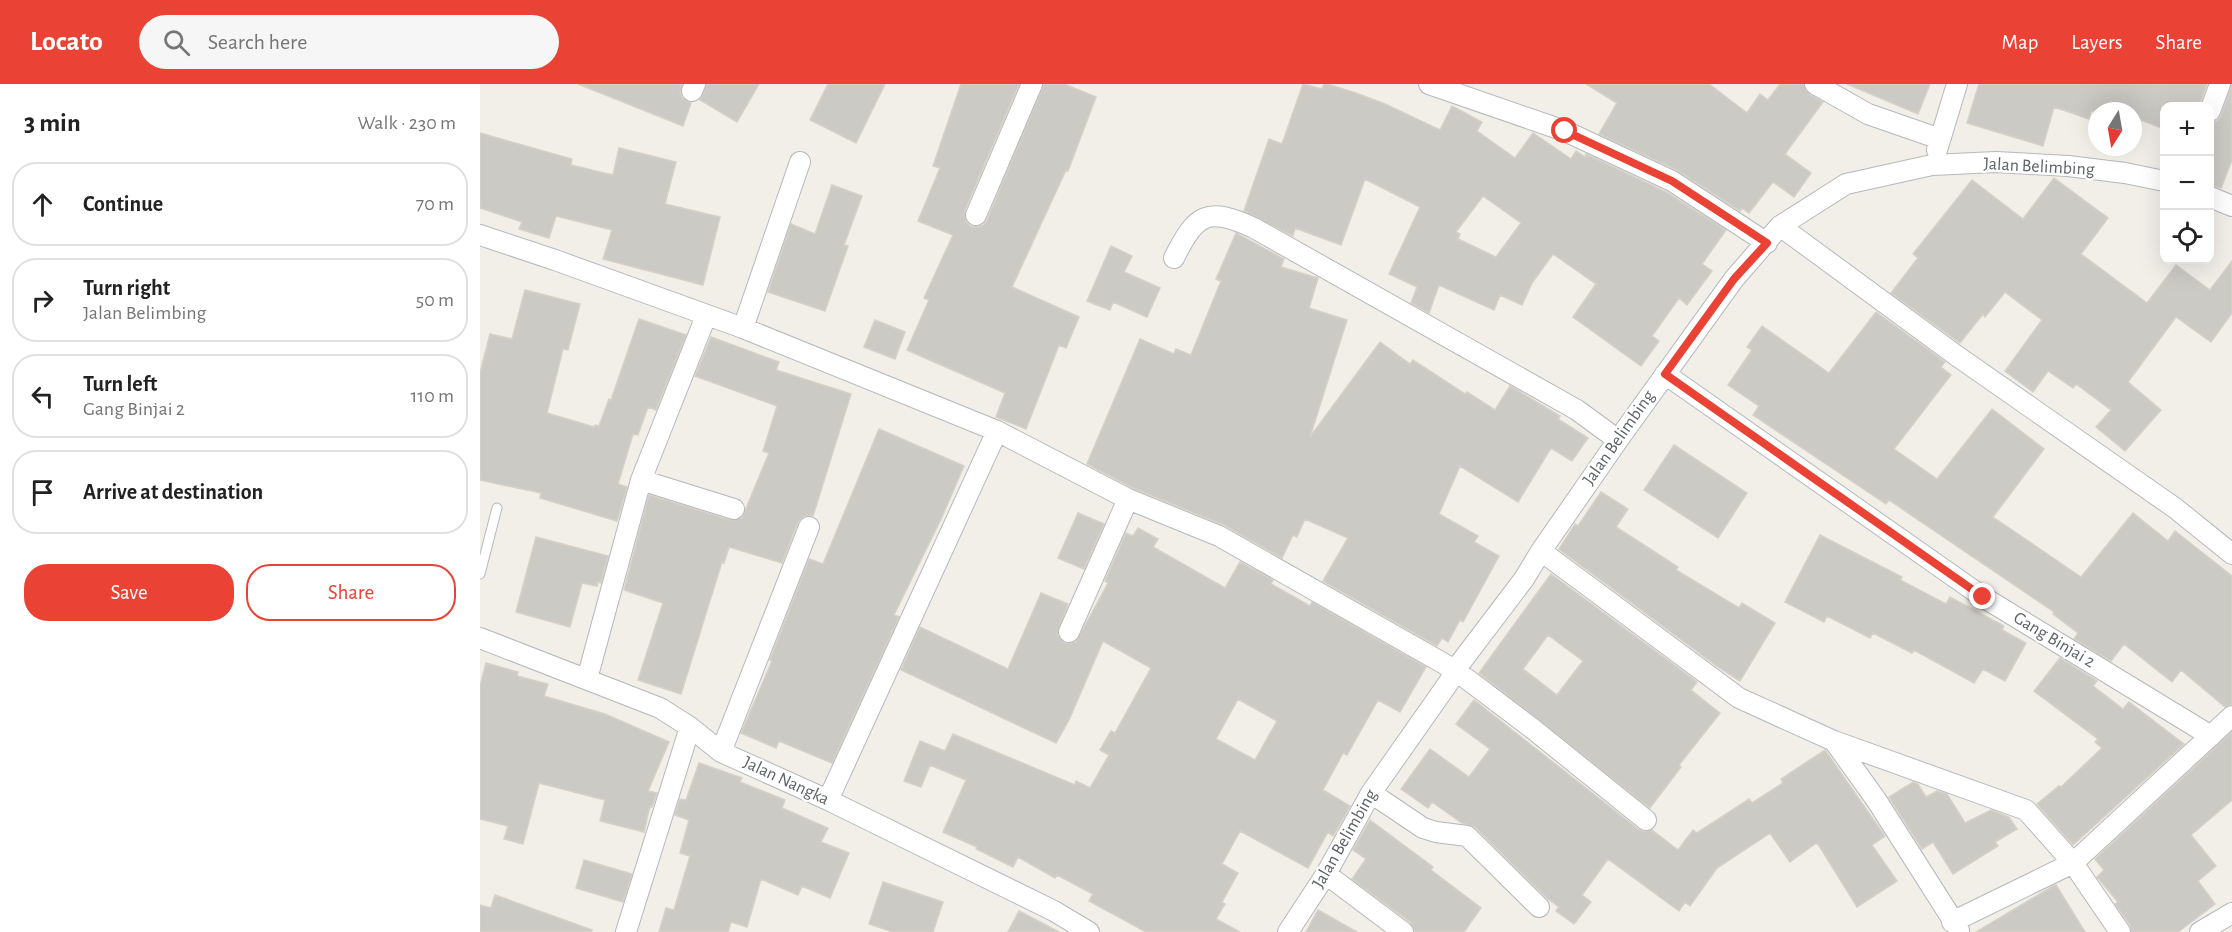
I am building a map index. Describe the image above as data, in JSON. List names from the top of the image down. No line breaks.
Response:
{"streets":{"street":["Jalan Belimbing","Gang Binjai 2","Jalan Nangka"]},"crossings":[["Jalan Belimbing","Gang Binjai 2"]],"north":"bottom","page":{"header":"Locato","search":"Search here","nav":["Map","Layers","Share"],"heading":["3 min","Walk · 230 m"],"map_buttons":["+","−"],"list":[["Continue","70 m"],["Turn right","Jalan Belimbing","50 m"],["Turn left","Gang Binjai 2","110 m"],"Arrive at destination"],"buttons":["Save","Share"]}}
